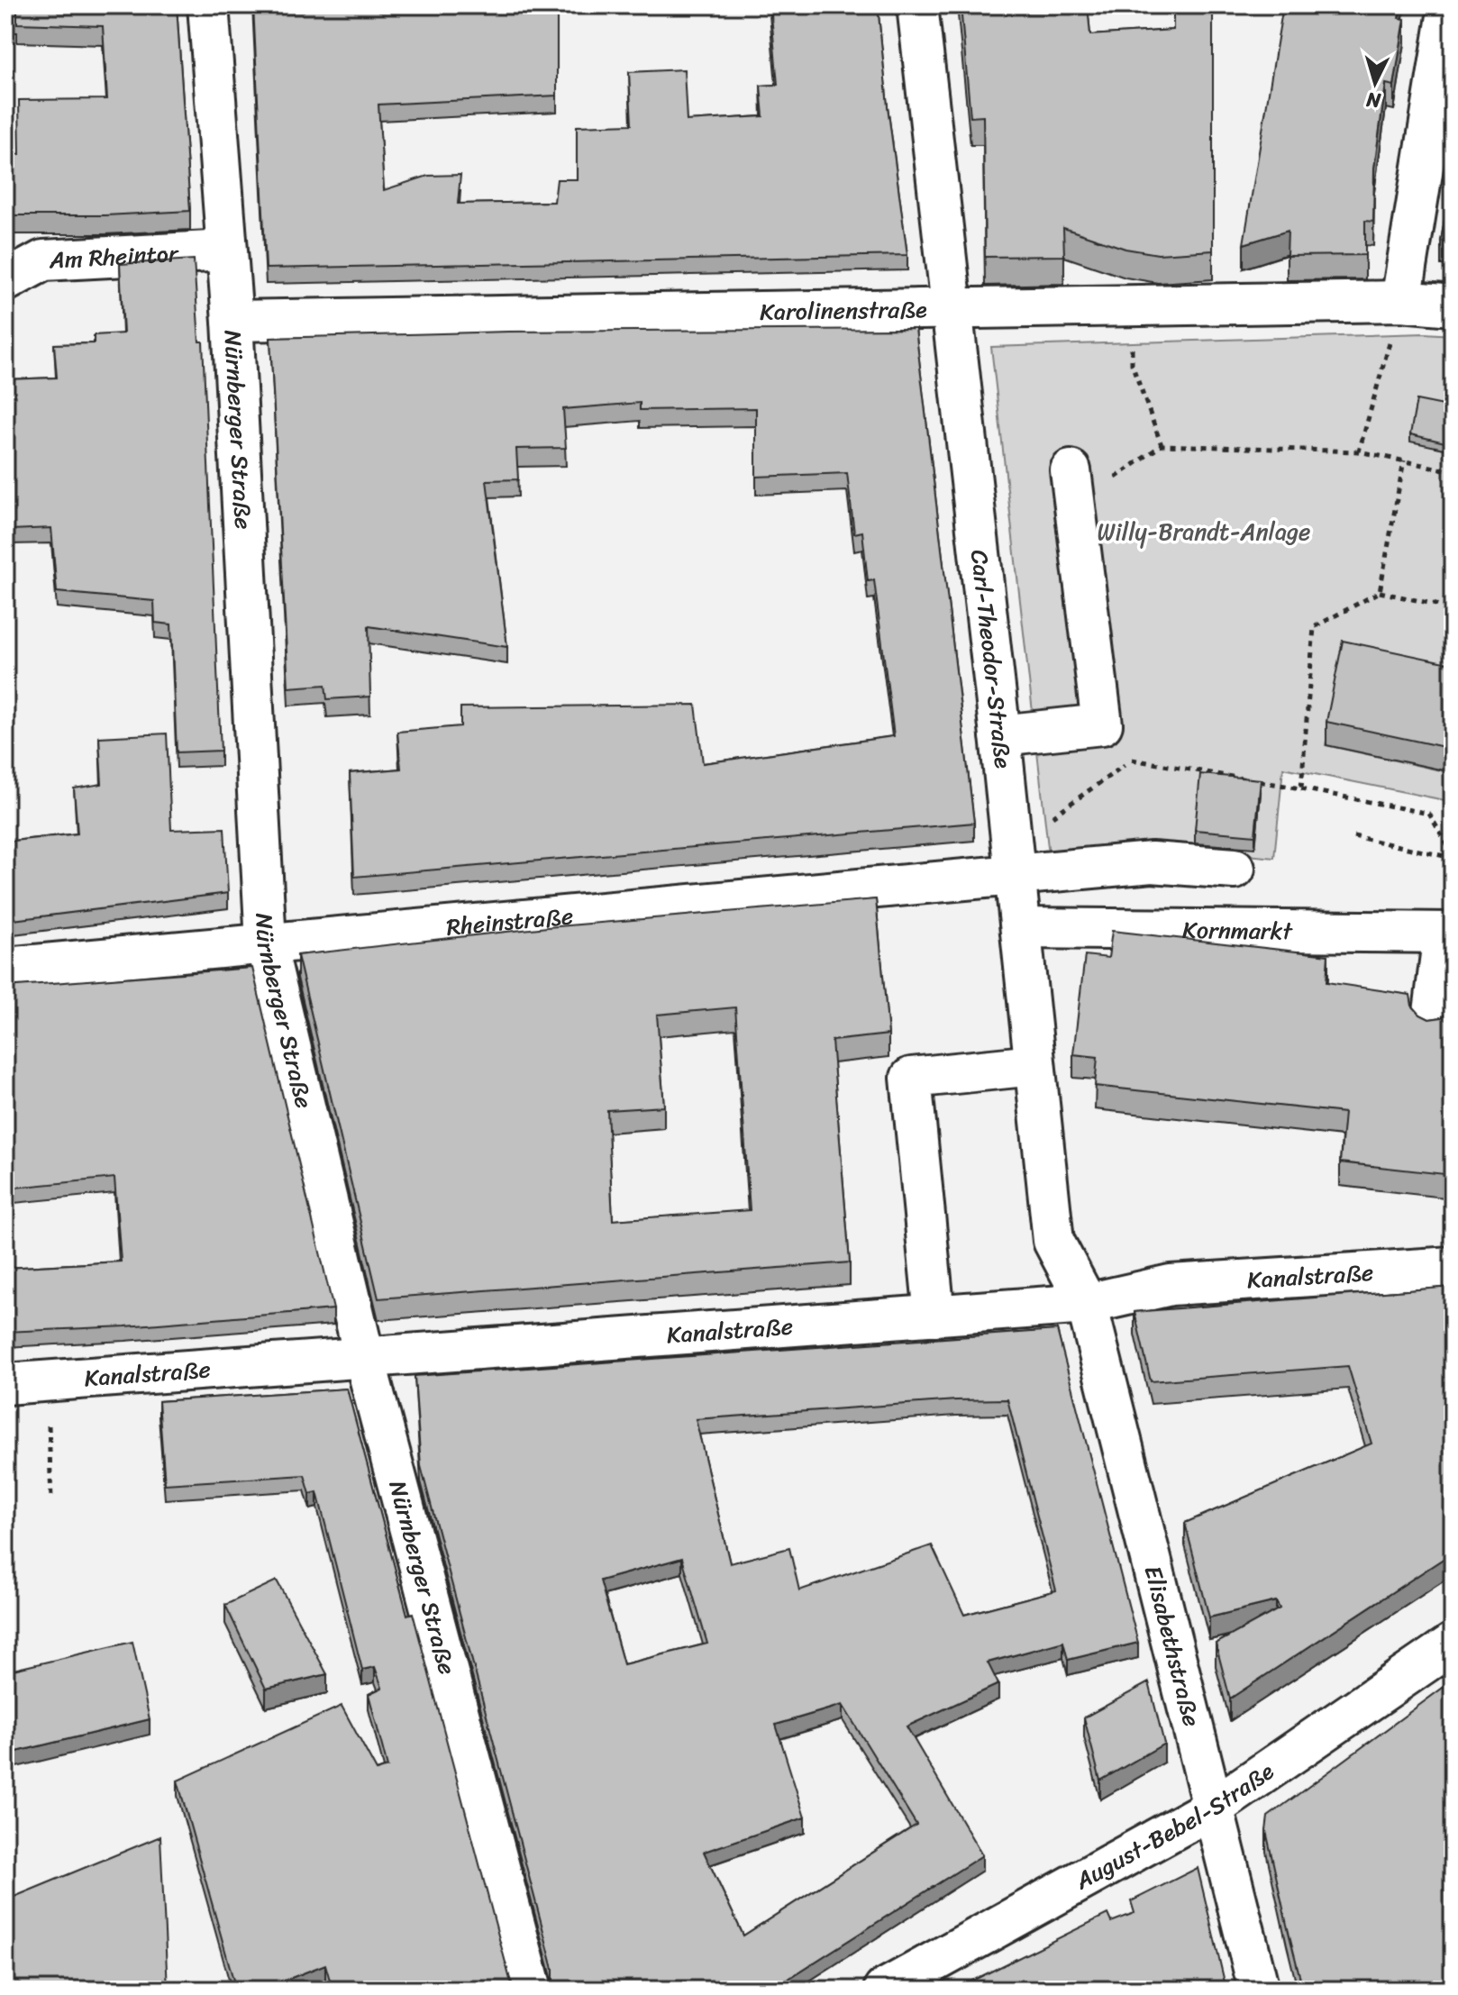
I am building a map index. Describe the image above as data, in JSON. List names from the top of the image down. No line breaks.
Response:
{"streets":{"street":["Am Rheintor","Karolinenstraße","Nürnberger Straße","Carl-Theodor-Straße","Rheinstraße","Kornmarkt","Kanalstraße","Elisabethstraße","August-Bebel-Straße"]},"crossings":[["Am Rheintor","Nürnberger Straße"],["Karolinenstraße","Nürnberger Straße"],["Karolinenstraße","Carl-Theodor-Straße"],["Nürnberger Straße","Rheinstraße"],["Nürnberger Straße","Kanalstraße"],["Carl-Theodor-Straße","Rheinstraße"],["Carl-Theodor-Straße","Kornmarkt"],["Carl-Theodor-Straße","Kanalstraße"],["Carl-Theodor-Straße","Elisabethstraße"],["Kanalstraße","Elisabethstraße"],["Elisabethstraße","August-Bebel-Straße"]],"parks":["Willy-Brandt-Anlage"],"north":"bottom"}
